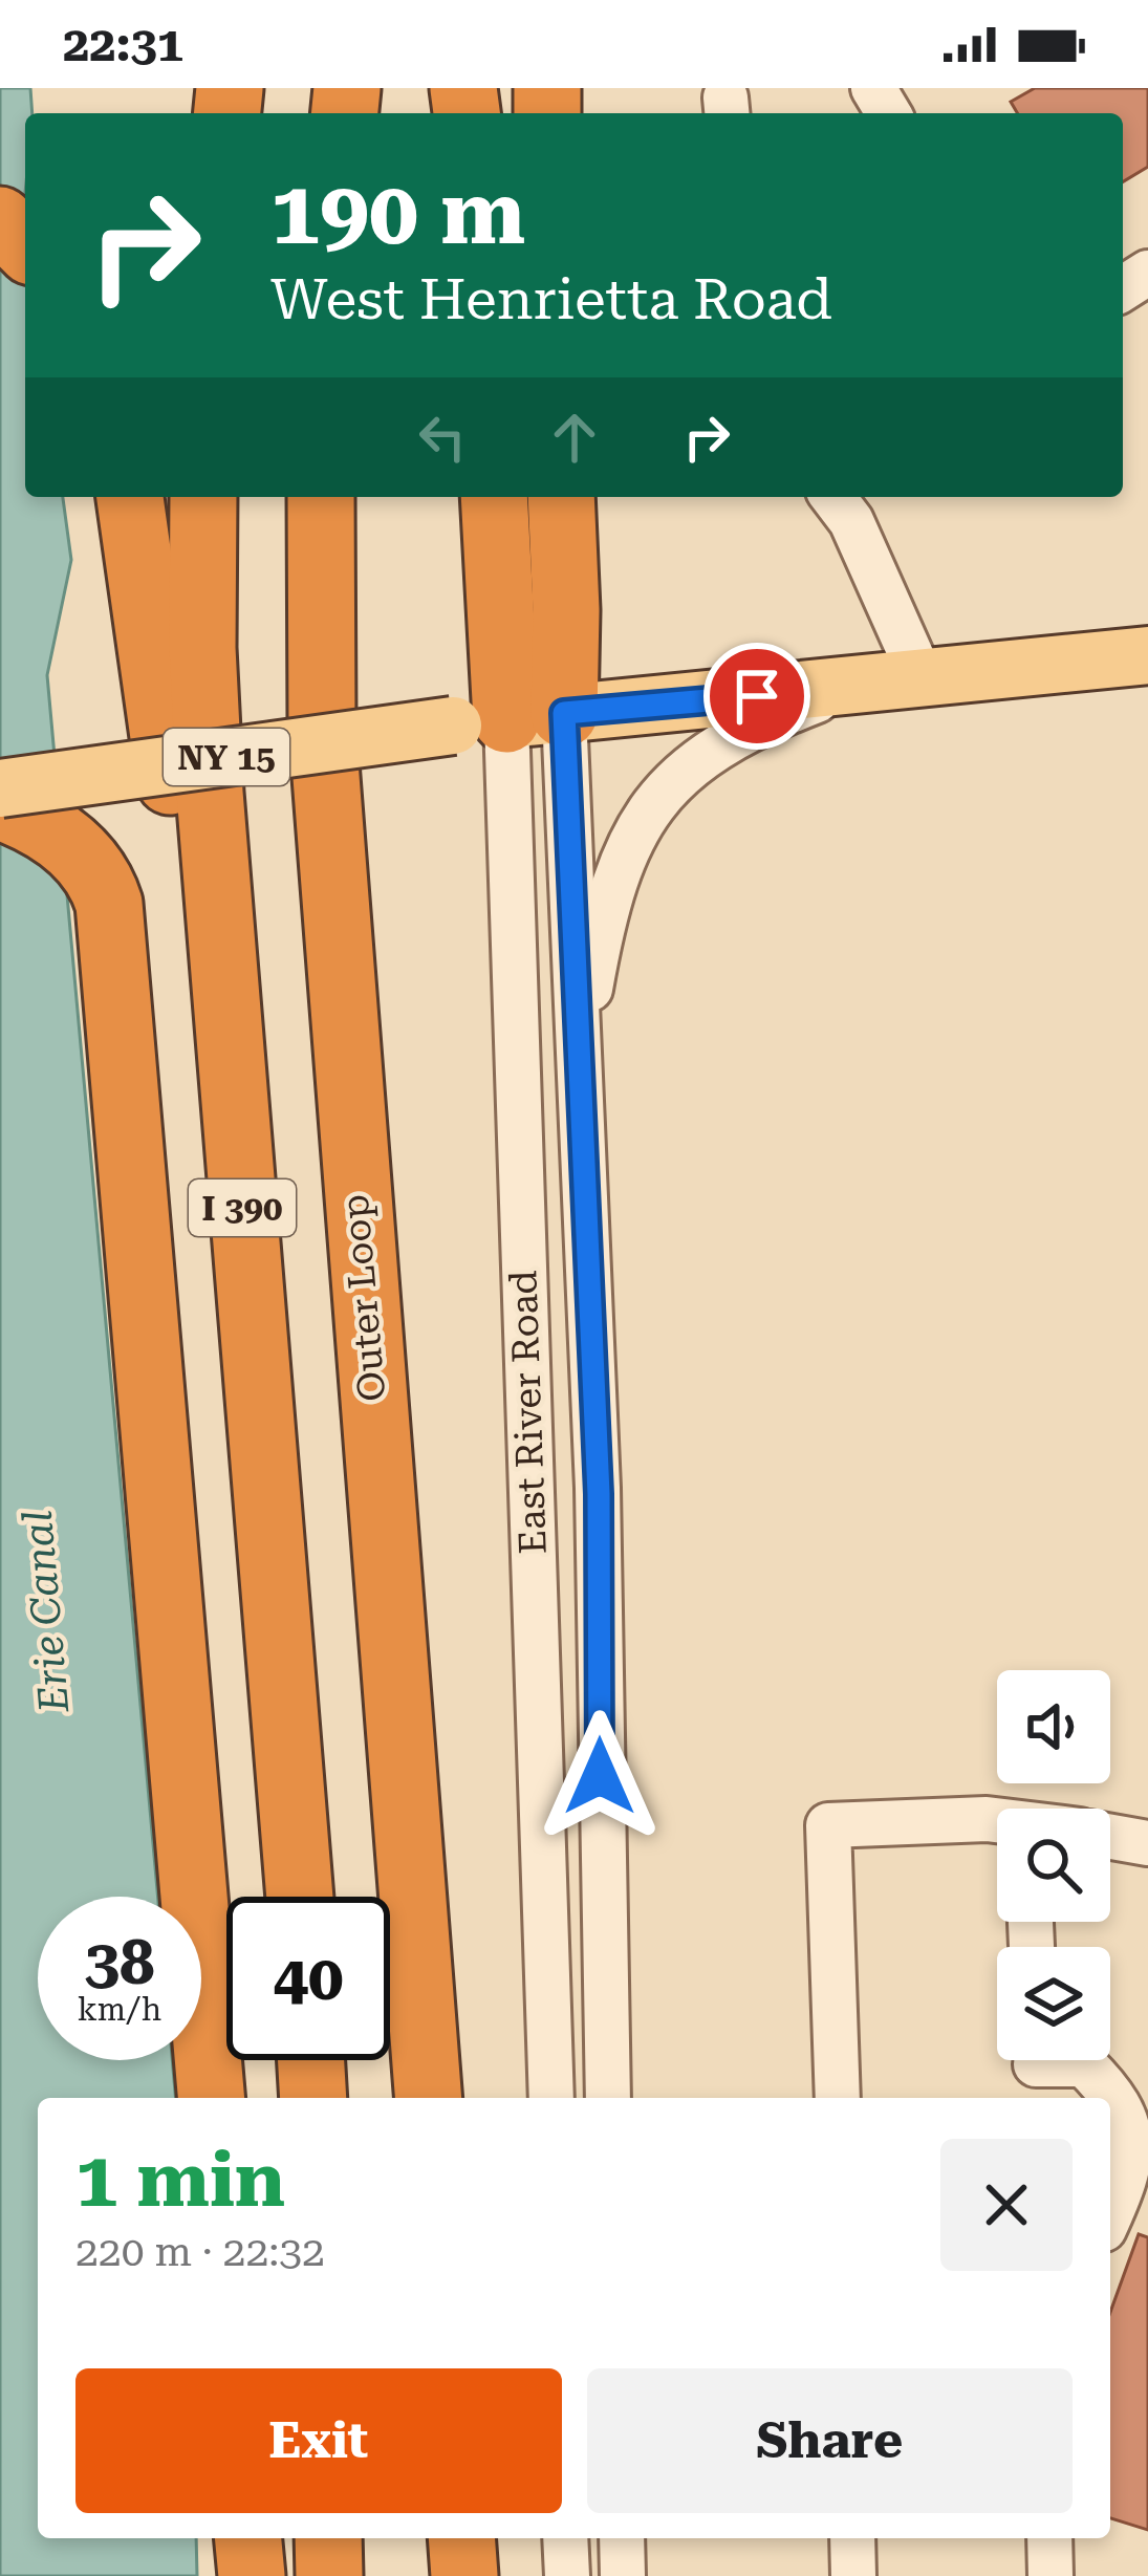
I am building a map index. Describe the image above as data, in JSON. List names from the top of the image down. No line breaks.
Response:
{"streets":{"highway":["I 390","Outer Loop"],"main road":["NY 15"],"street":["East River Road"]},"crossings":[["NY 15","East River Road"]],"water":["Erie Canal"],"page":{"status":"22:31","turn":["190 m","West Henrietta Road"],"speed":"38 km/h","limit":"40","heading":["1 min","220 m · 22:32"],"buttons":["Exit","Share"]}}
